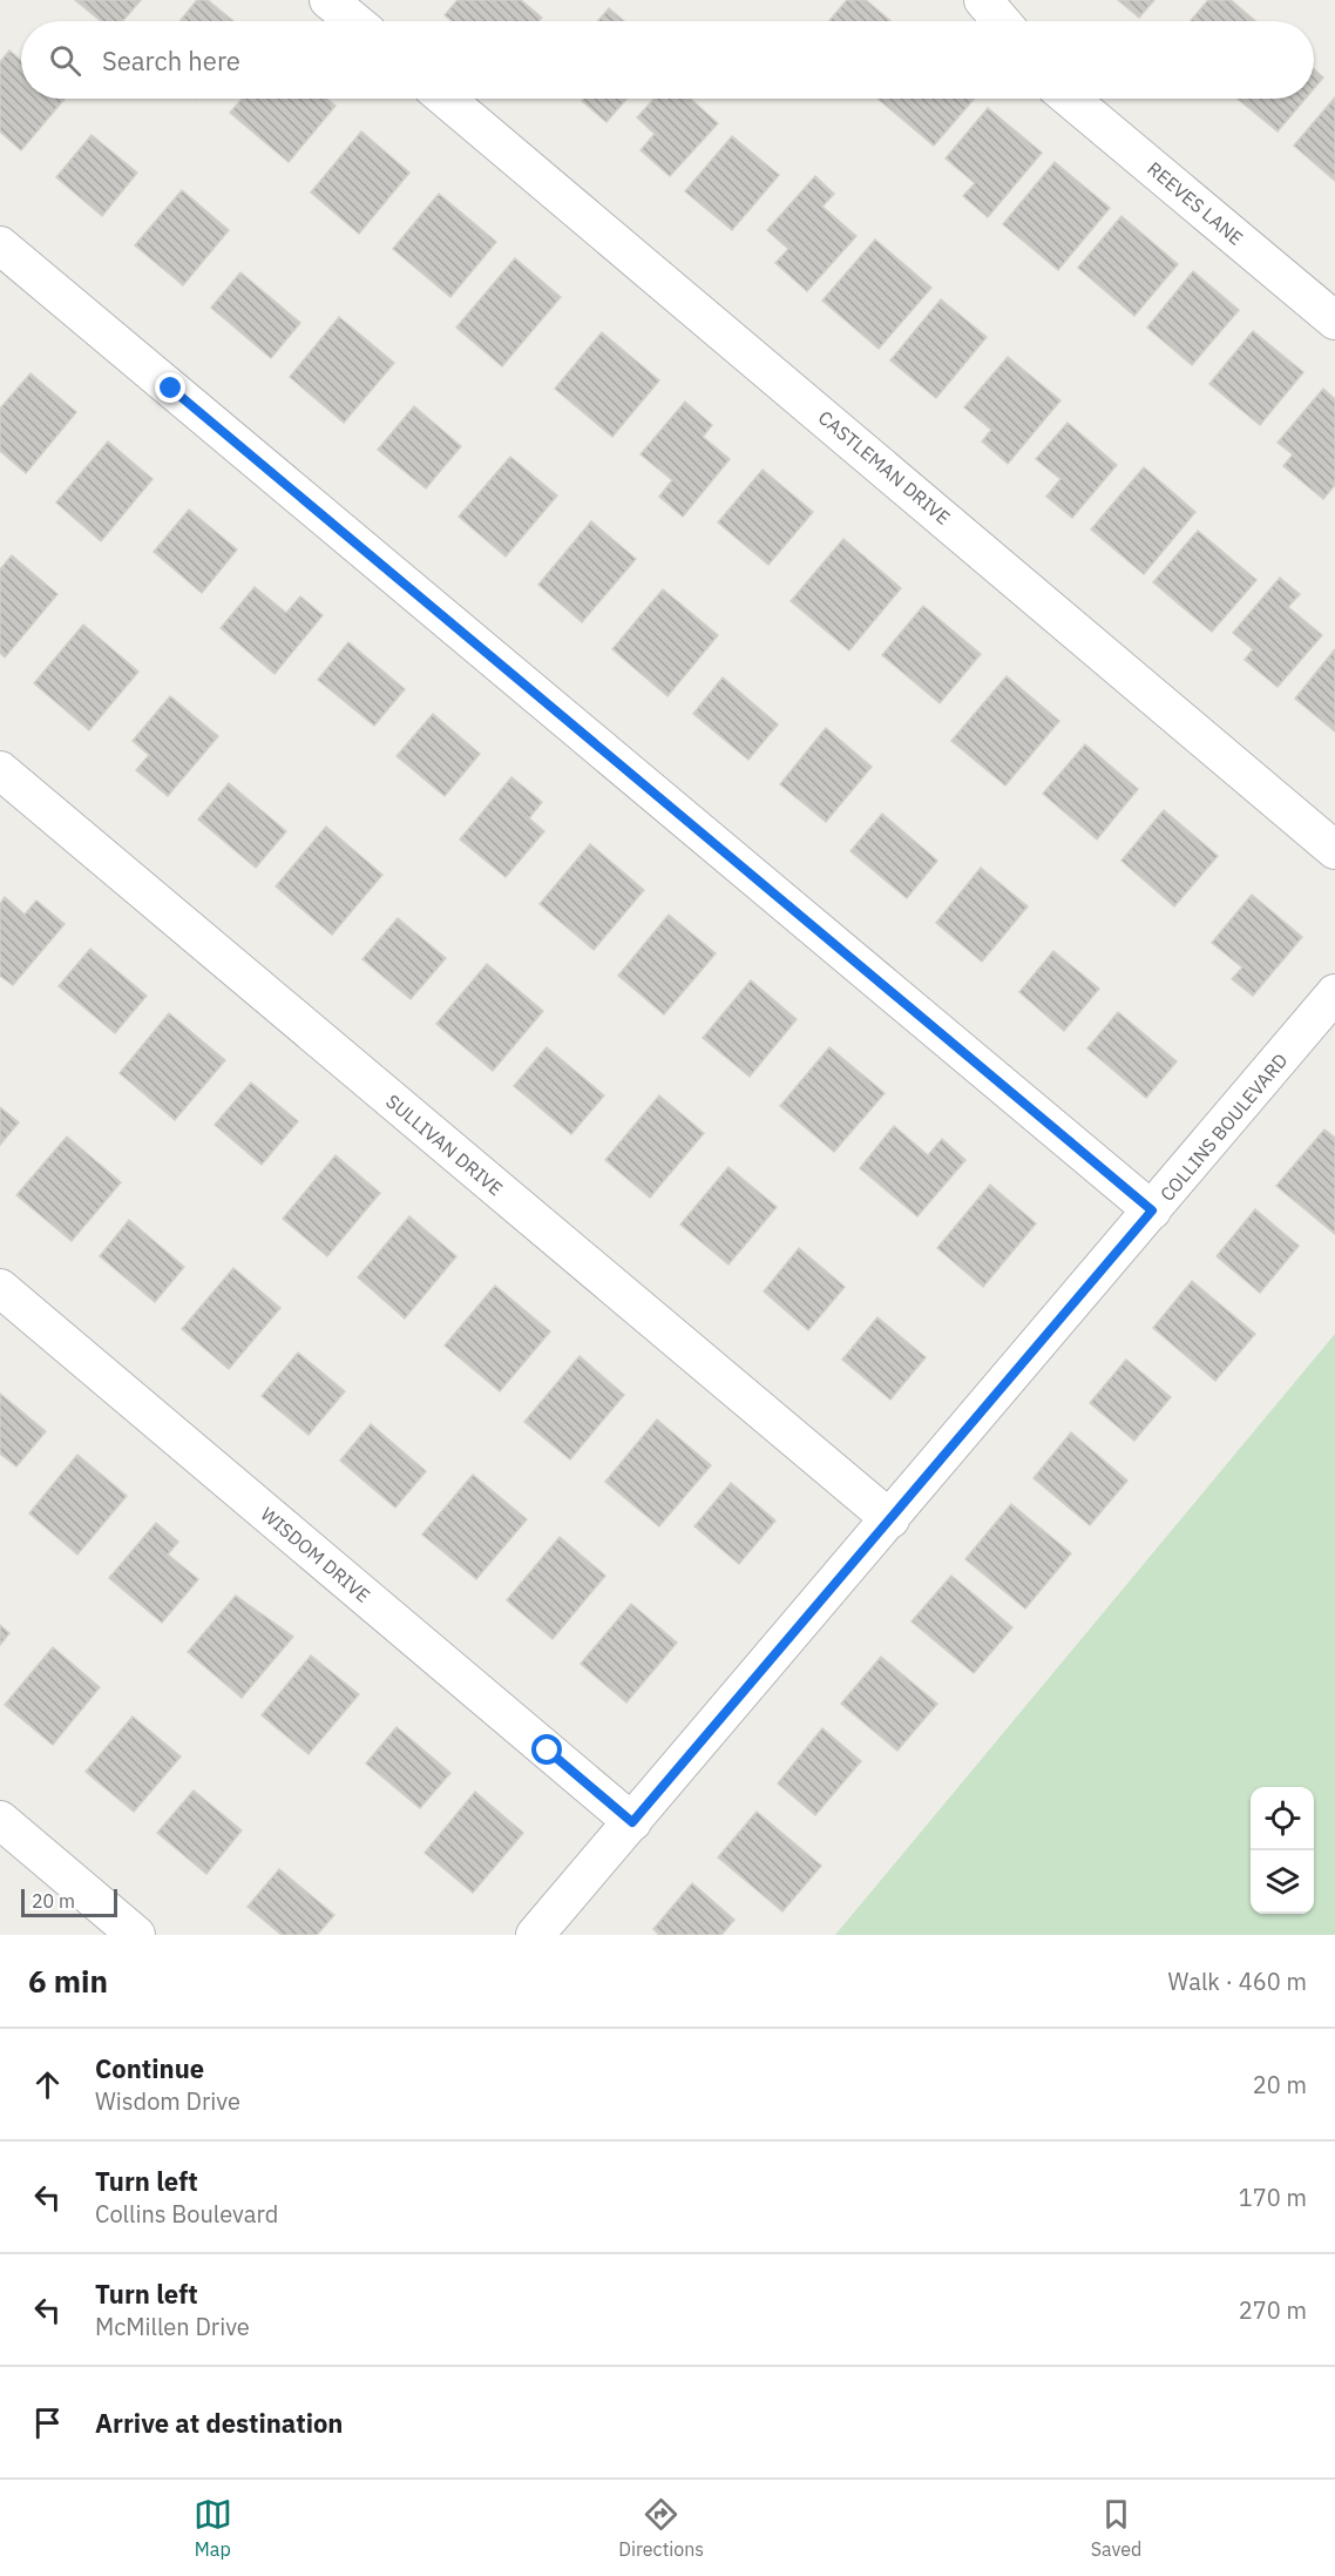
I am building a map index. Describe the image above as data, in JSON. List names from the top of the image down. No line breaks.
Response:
{"streets":{"street":["REEVES LANE","CASTLEMAN DRIVE","COLLINS BOULEVARD","SULLIVAN DRIVE","WISDOM DRIVE"]},"crossings":[["COLLINS BOULEVARD","SULLIVAN DRIVE"],["COLLINS BOULEVARD","WISDOM DRIVE"]],"scale_bar":"20 m","page":{"search":"Search here","scale":"20 m","heading":["6 min","Walk · 460 m"],"list":[["Continue","Wisdom Drive","20 m"],["Turn left","Collins Boulevard","170 m"],["Turn left","McMillen Drive","270 m"],"Arrive at destination"],"nav":["Map","Directions","Saved"]}}
